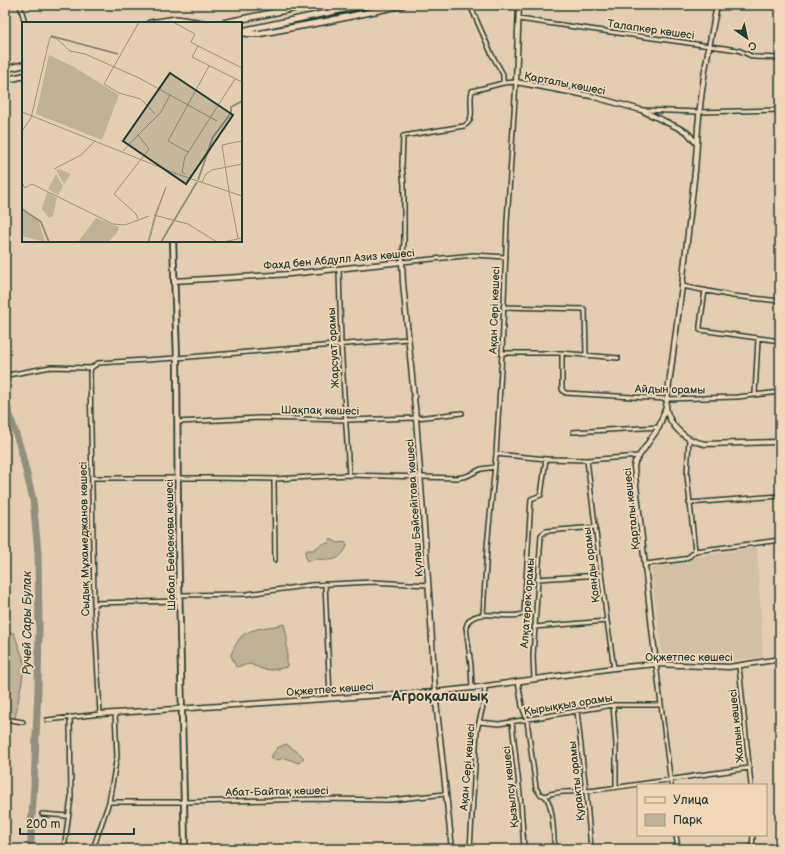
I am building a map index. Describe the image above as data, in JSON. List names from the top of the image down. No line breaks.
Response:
{"streets":{"main road":["Шабал Бейсекова көшесі"],"street":["Талапкер көшесі","Қарталы көшесі","Фахд бен Абдулл Азиз көшесі","Ақан Сері көшесі","Жарсуат орамы","Айдын орамы","Шақпақ көшесі","Күләш Бәйсейітова көшесі","Сыдық Мұхамеджанов көшесі","Қоянды орамы","Алқатерек орамы","Оқжетпес көшесі","Қырыққыз орамы","Жалын көшесі","Қуракты орамы","Қызылсу көшесі","Абат-Байтақ көшесі"]},"crossings":[["Талапкер көшесі","Қарталы көшесі"],["Талапкер көшесі","Ақан Сері көшесі"],["Қарталы көшесі","Ақан Сері көшесі"],["Қарталы көшесі","Айдын орамы"],["Қарталы көшесі","Күләш Бәйсейітова көшесі"],["Қарталы көшесі","Оқжетпес көшесі"],["Қарталы көшесі","Қырыққыз орамы"],["Фахд бен Абдулл Азиз көшесі","Ақан Сері көшесі"],["Фахд бен Абдулл Азиз көшесі","Жарсуат орамы"],["Фахд бен Абдулл Азиз көшесі","Күләш Бәйсейітова көшесі"],["Фахд бен Абдулл Азиз көшесі","Шабал Бейсекова көшесі"],["Ақан Сері көшесі","Оқжетпес көшесі"],["Ақан Сері көшесі","Қырыққыз орамы"],["Жарсуат орамы","Шақпақ көшесі"],["Шақпақ көшесі","Күләш Бәйсейітова көшесі"],["Шақпақ көшесі","Шабал Бейсекова көшесі"],["Күләш Бәйсейітова көшесі","Оқжетпес көшесі"],["Күләш Бәйсейітова көшесі","Абат-Байтақ көшесі"],["Сыдық Мұхамеджанов көшесі","Оқжетпес көшесі"],["Шабал Бейсекова көшесі","Оқжетпес көшесі"],["Шабал Бейсекова көшесі","Абат-Байтақ көшесі"],["Қоянды орамы","Алқатерек орамы"],["Қоянды орамы","Оқжетпес көшесі"],["Алқатерек орамы","Оқжетпес көшесі"],["Оқжетпес көшесі","Жалын көшесі"],["Қырыққыз орамы","Қуракты орамы"],["Қырыққыз орамы","Қызылсу көшесі"]],"districts":["Агроқалашық"],"water":["Ручей Сары Булак"],"legend":["Улица","Парк"],"scale_bar":"200 m","north":"bottom right"}
